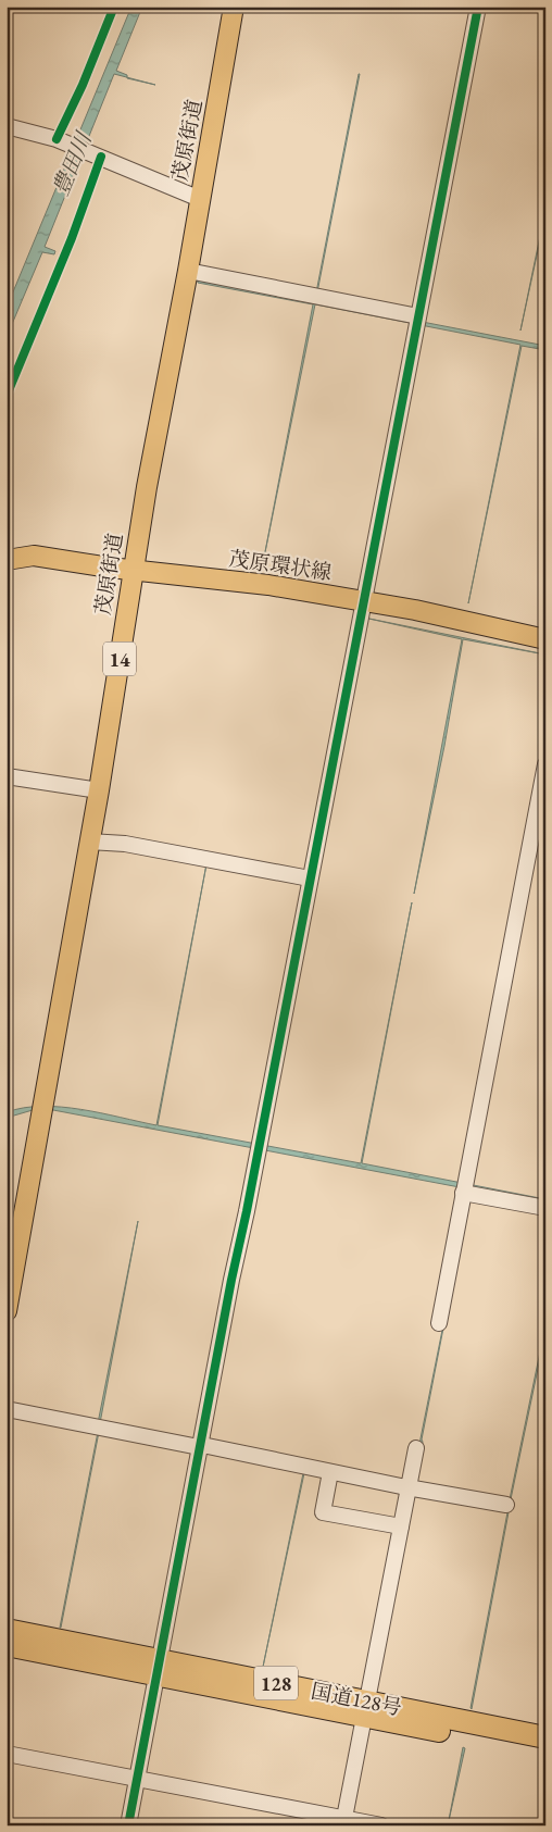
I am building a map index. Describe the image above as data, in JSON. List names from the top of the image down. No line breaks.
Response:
{"streets":{"highway":["128","国道128号"],"main road":["茂原街道","茂原環状線","14"]},"crossings":[["茂原街道","茂原環状線"]],"water":["豊田川"]}
